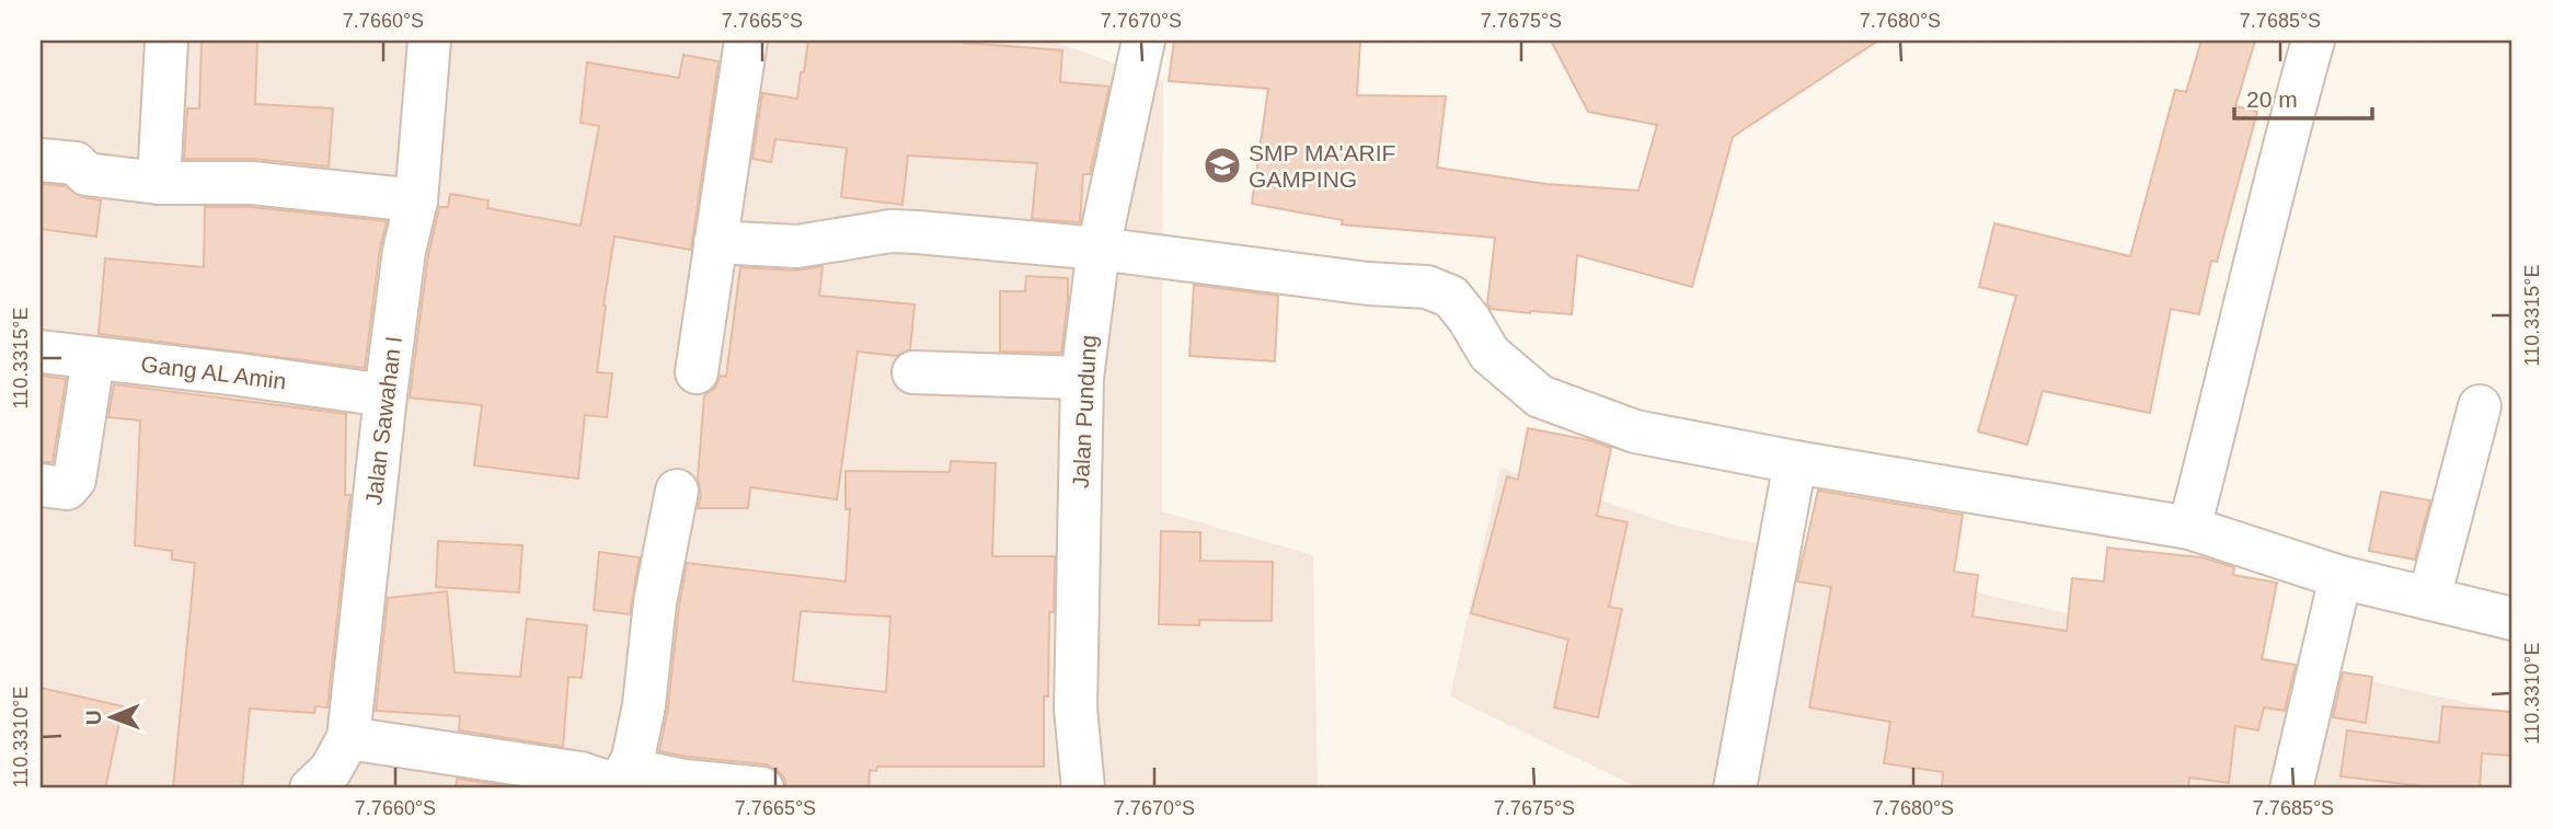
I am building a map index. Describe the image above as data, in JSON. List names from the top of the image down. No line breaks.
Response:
{"streets":{"street":["Gang AL Amin","Jalan Pundung","Jalan Sawahan I"]},"crossings":[["Gang AL Amin","Jalan Sawahan I"]],"places":{"school or university":["SMP MA'ARIF GAMPING"]},"scale_bar":"20 m","north":"left","coordinates":["7.7660°S","7.7665°S","7.7670°S","7.7675°S","7.7680°S","7.7685°S","110.3315°E","110.3310°E"]}
